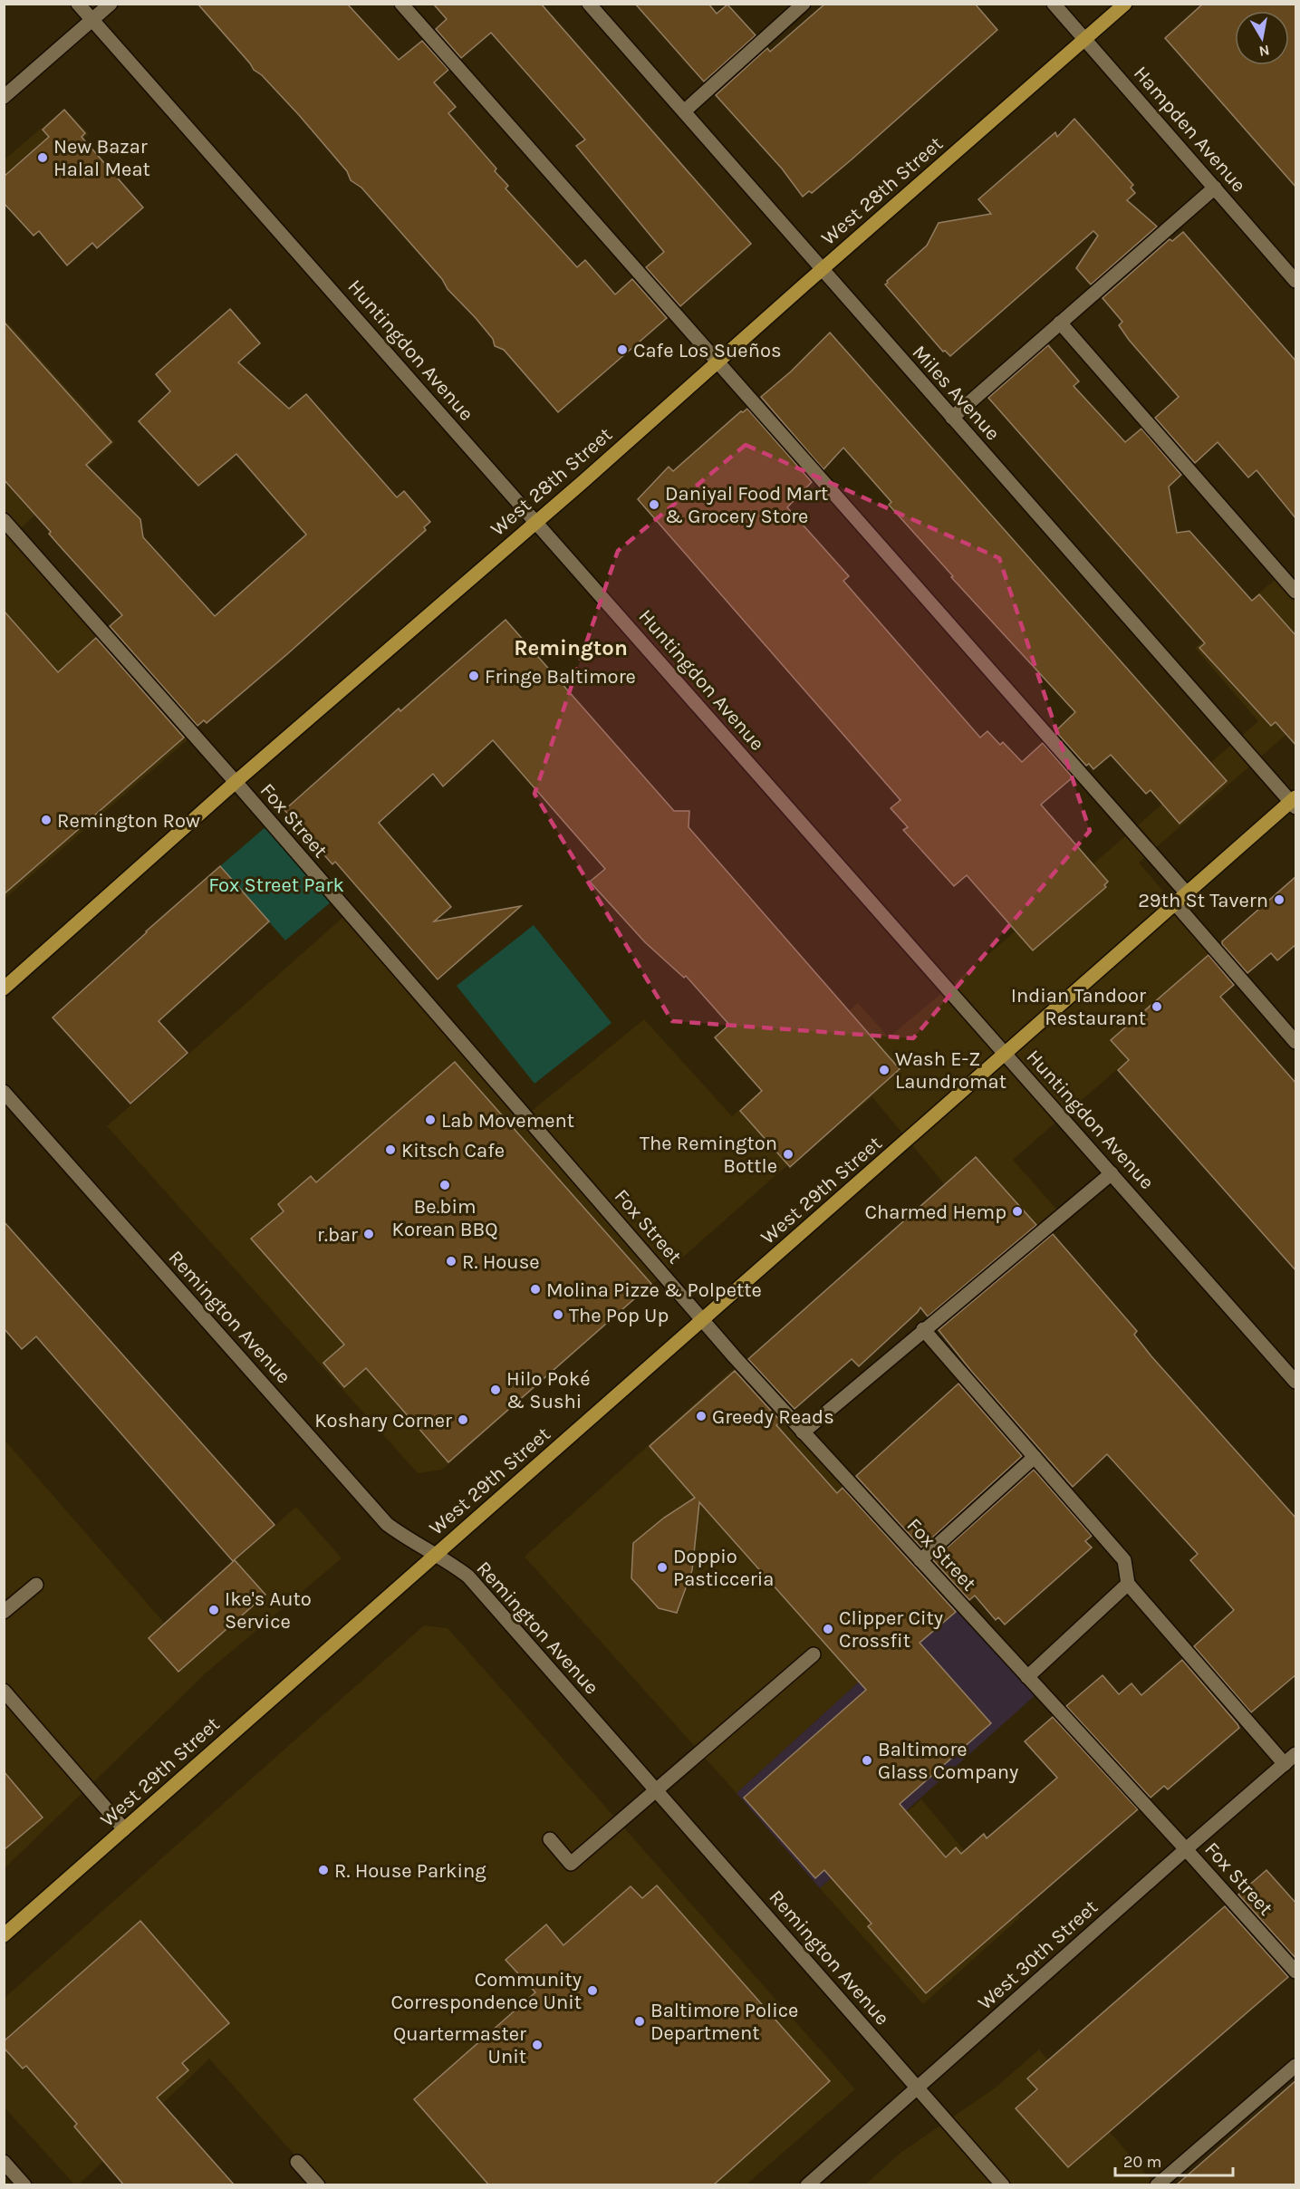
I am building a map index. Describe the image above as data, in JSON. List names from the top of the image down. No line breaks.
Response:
{"streets":{"main road":["West 28th Street","West 29th Street"],"street":["Hampden Avenue","Huntingdon Avenue","Miles Avenue","Fox Street","Remington Avenue","West 30th Street"]},"crossings":[["Hampden Avenue","West 28th Street"],["West 28th Street","Huntingdon Avenue"],["West 28th Street","Miles Avenue"],["West 28th Street","Fox Street"],["Huntingdon Avenue","West 29th Street"],["Miles Avenue","West 29th Street"],["Fox Street","West 29th Street"],["Fox Street","West 30th Street"],["West 29th Street","Remington Avenue"],["Remington Avenue","West 30th Street"]],"districts":["Remington"],"parks":["Fox Street Park"],"places":["New Bazar Halal Meat","Cafe Los Sueños","Daniyal Food Mart & Grocery Store","Fringe Baltimore","Remington Row","29th St Tavern","Indian Tandoor Restaurant","Wash E-Z Laundromat","Lab Movement","Kitsch Cafe","The Remington Bottle","Be.bim Korean BBQ","Charmed Hemp","r.bar","R. House","Molina Pizze & Polpette","The Pop Up","Hilo Poké & Sushi","Greedy Reads","Koshary Corner","Doppio Pasticceria","Ike's Auto Service","Clipper City Crossfit","Baltimore Glass Company","R. House Parking","Community Correspondence Unit","Baltimore Police Department","Quartermaster Unit"],"scale_bar":"20 m","north":"bottom"}
